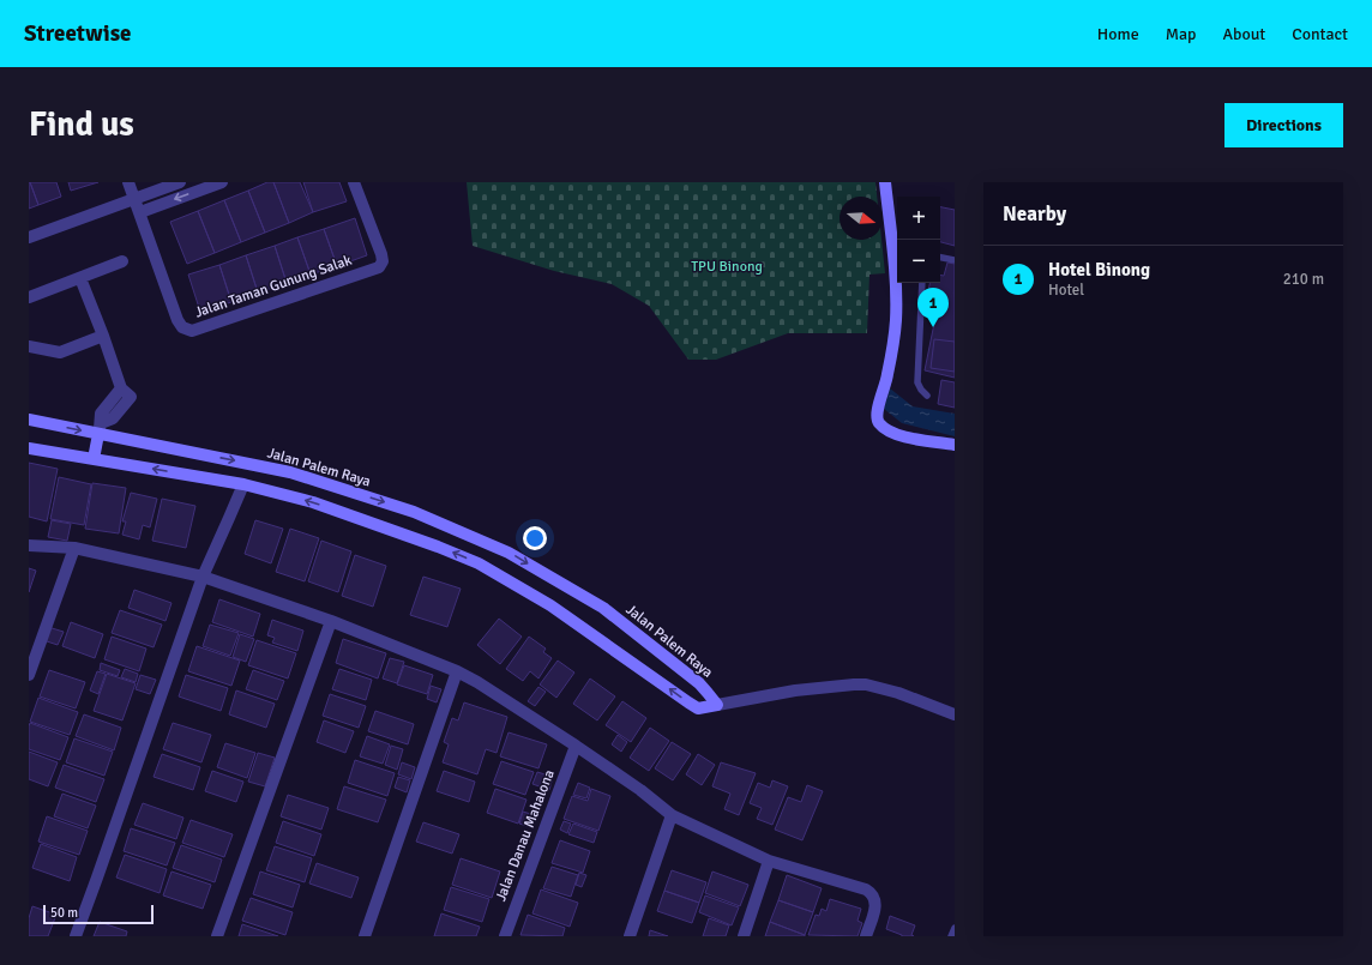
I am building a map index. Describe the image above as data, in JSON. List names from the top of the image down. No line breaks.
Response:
{"streets":{"street":["Jalan Taman Gunung Salak","Jalan Palem Raya","Jalan Danau Mahalona"]},"parks":["TPU Binong"],"scale_bar":"50 m","north":"right","page":{"header":"Streetwise","nav":["Home","Map","About","Contact"],"buttons":"Directions","title":"Find us","heading":"Nearby","map_buttons":["+","−"],"list":[{"mark":"1","name":"Hotel Binong","note":"Hotel","value":"210 m"}],"pins":"1","scale":"50 m"}}
